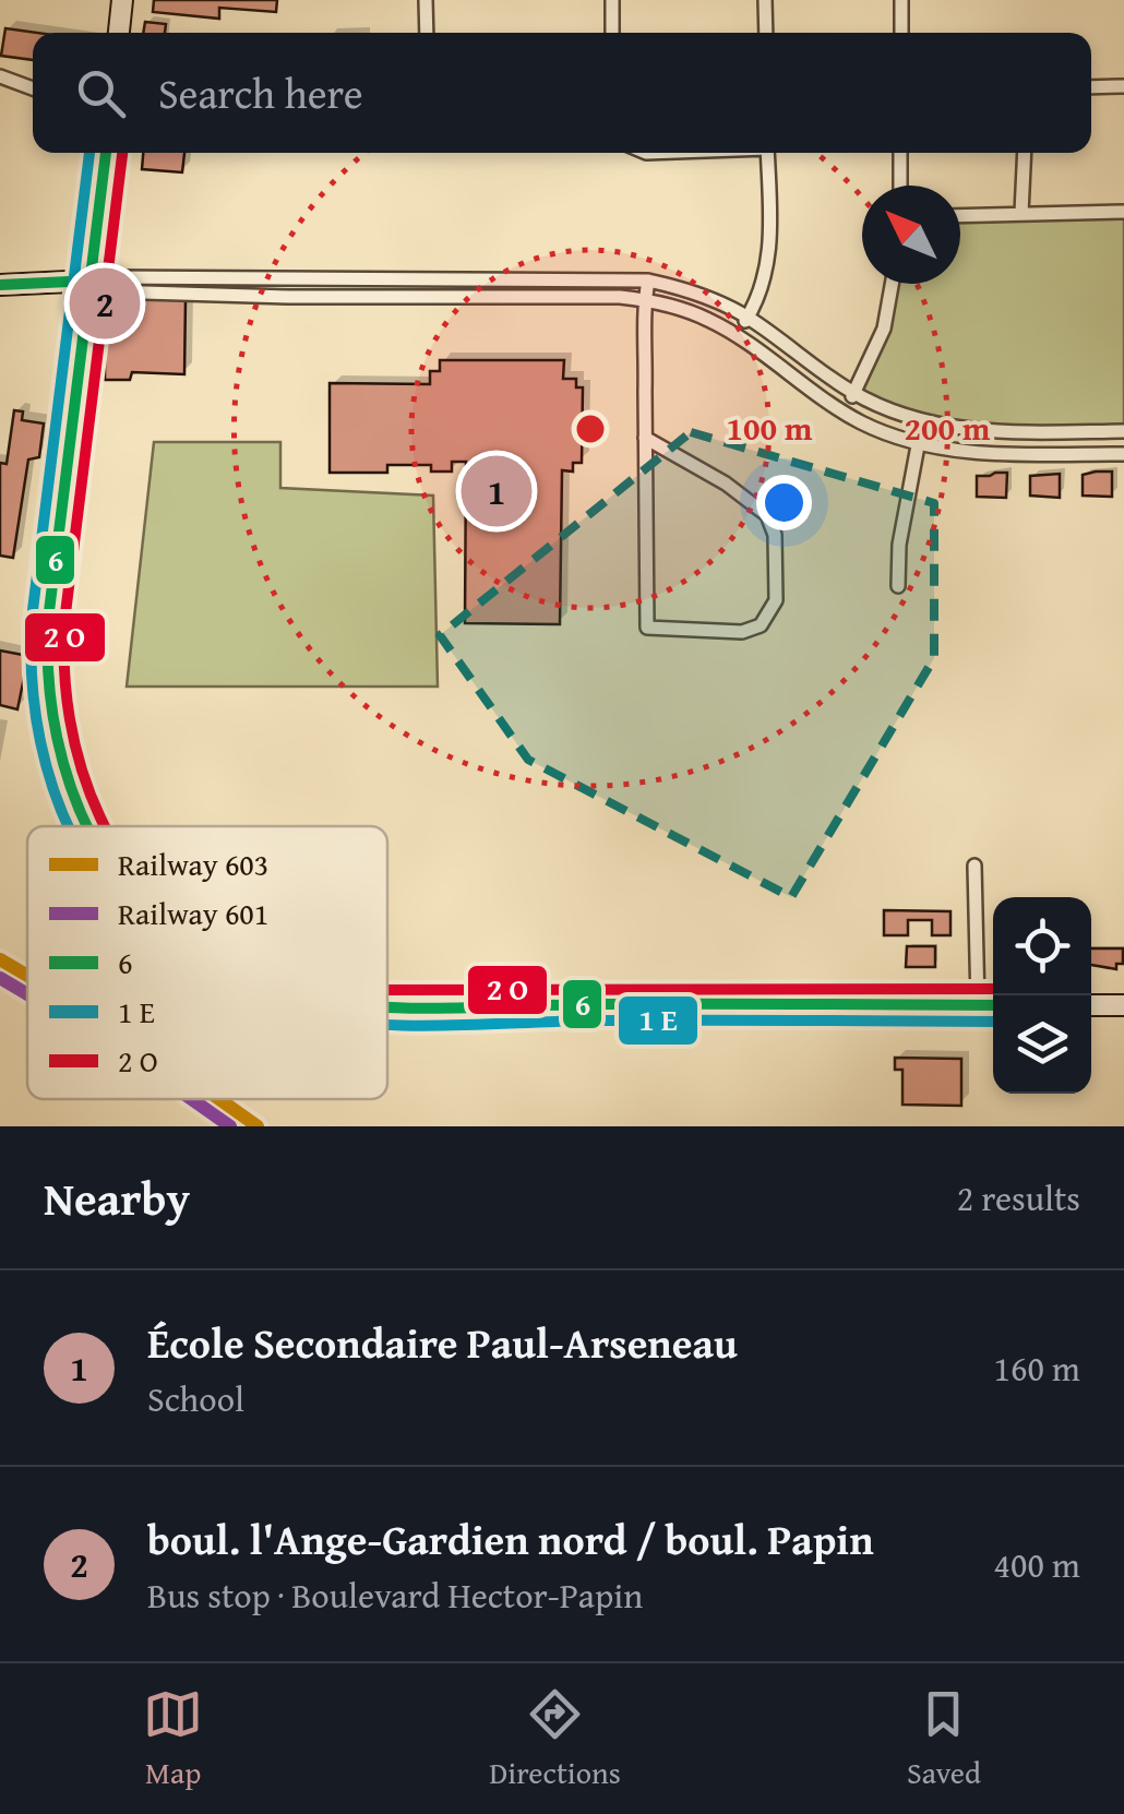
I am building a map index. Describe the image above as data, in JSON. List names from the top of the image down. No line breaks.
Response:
{"lines":["transit line 6","rail line 603","rail line 601"],"legend":["Railway 603","Railway 601","6","1 E","2 O"],"north":"top left","page":{"search":"Search here","pins":["2","1"],"heading":["Nearby","2 results"],"list":[{"mark":"1","name":"École Secondaire Paul-Arseneau","note":"School","value":"160 m"},{"mark":"2","name":"boul. l'Ange-Gardien nord / boul. Papin","note":"Bus stop · Boulevard Hector-Papin","value":"400 m"}],"nav":["Map","Directions","Saved"]},"rings":["100 m","200 m"]}
